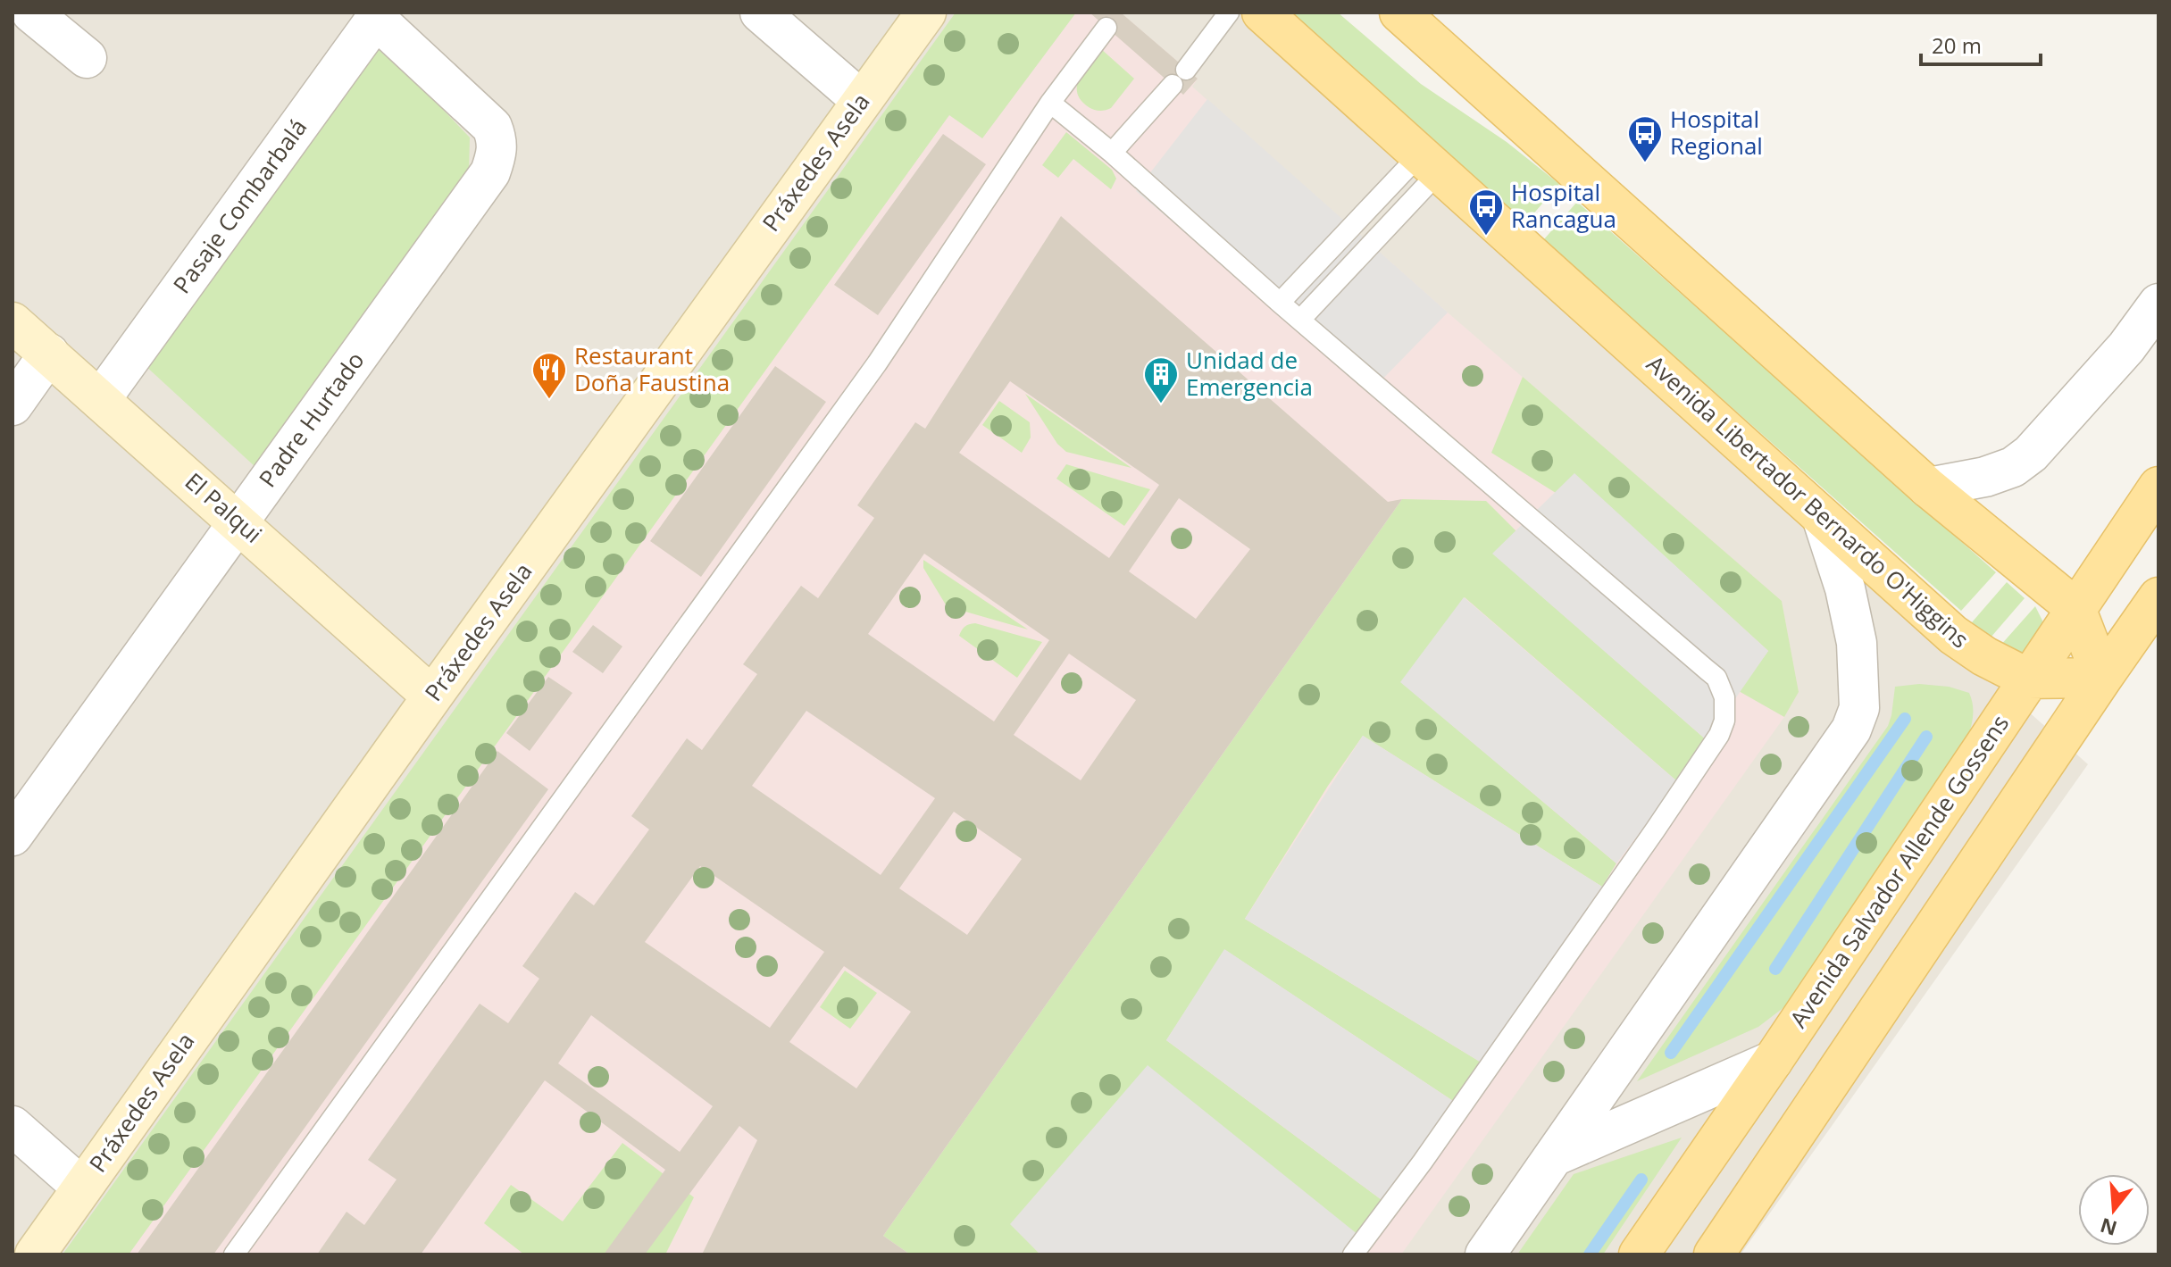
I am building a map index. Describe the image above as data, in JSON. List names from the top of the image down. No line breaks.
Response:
{"streets":{"main road":["Avenida Libertador Bernardo O'Higgins","Avenida Salvador Allende Gossens"],"street":["Práxedes Asela","Pasaje Combarbalá","Padre Hurtado","El Palqui"]},"crossings":[["Práxedes Asela","El Palqui"],["Pasaje Combarbalá","Padre Hurtado"],["Pasaje Combarbalá","El Palqui"],["Padre Hurtado","El Palqui"],["Avenida Libertador Bernardo O'Higgins","Avenida Salvador Allende Gossens"]],"places":{"bus stop":["Hospital Regional","Hospital Rancagua"],"restaurant":["Restaurant Doña Faustina"],"building":["Unidad de Emergencia"]},"scale_bar":"20 m","north":"bottom"}
